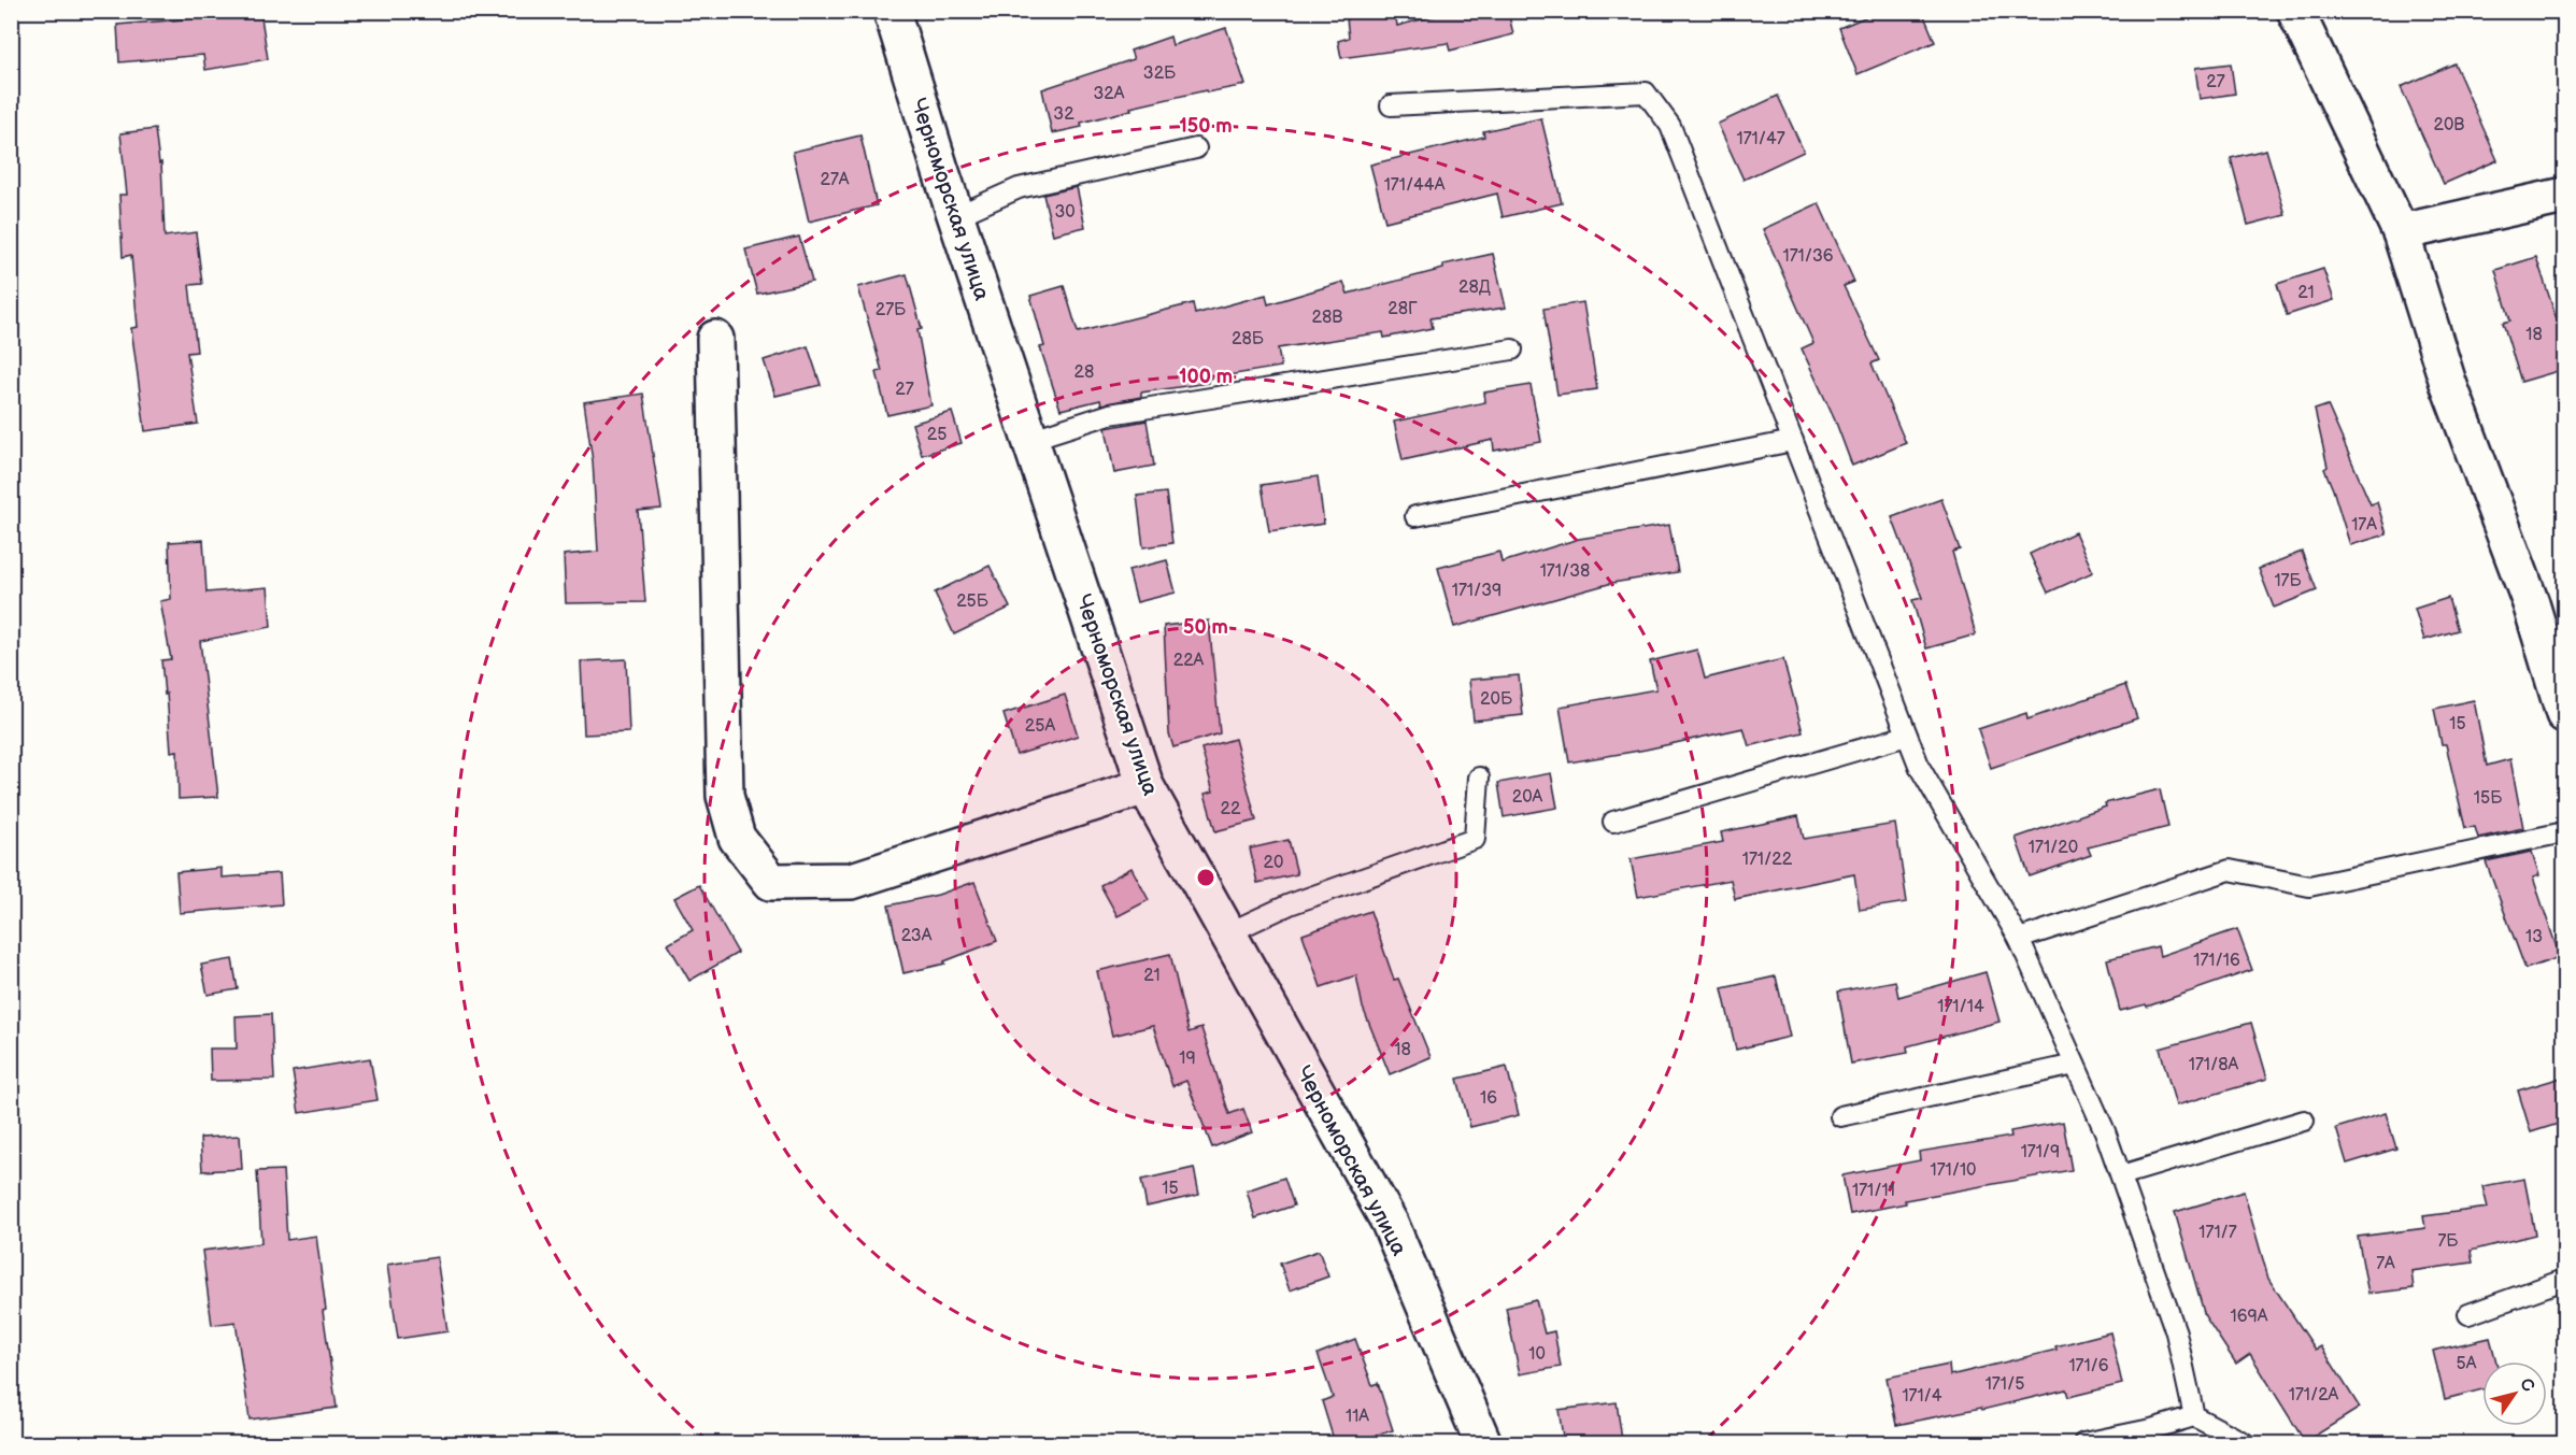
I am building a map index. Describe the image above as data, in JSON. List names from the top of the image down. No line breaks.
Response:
{"streets":{"street":["Черноморская улица"]},"house_numbers":["32Б","27","32А","32","20В","171/47","27А","171/44А","30","171/36","28Д","21","28Г","27Б","28В","18","28Б","28","27","25","17А","171/38","17Б","171/39","25Б","22А","20Б","15","25А","20А","15Б","22","171/20","171/22","20","23А","13","171/16","21","171/14","18","19","171/8А","16","171/9","171/10","15","171/11","171/7","7Б","7А","169А","10","5А","171/6","171/5","171/2А","171/4","11А"],"north":"top right","rings":["150 m","100 m","50 m"]}
